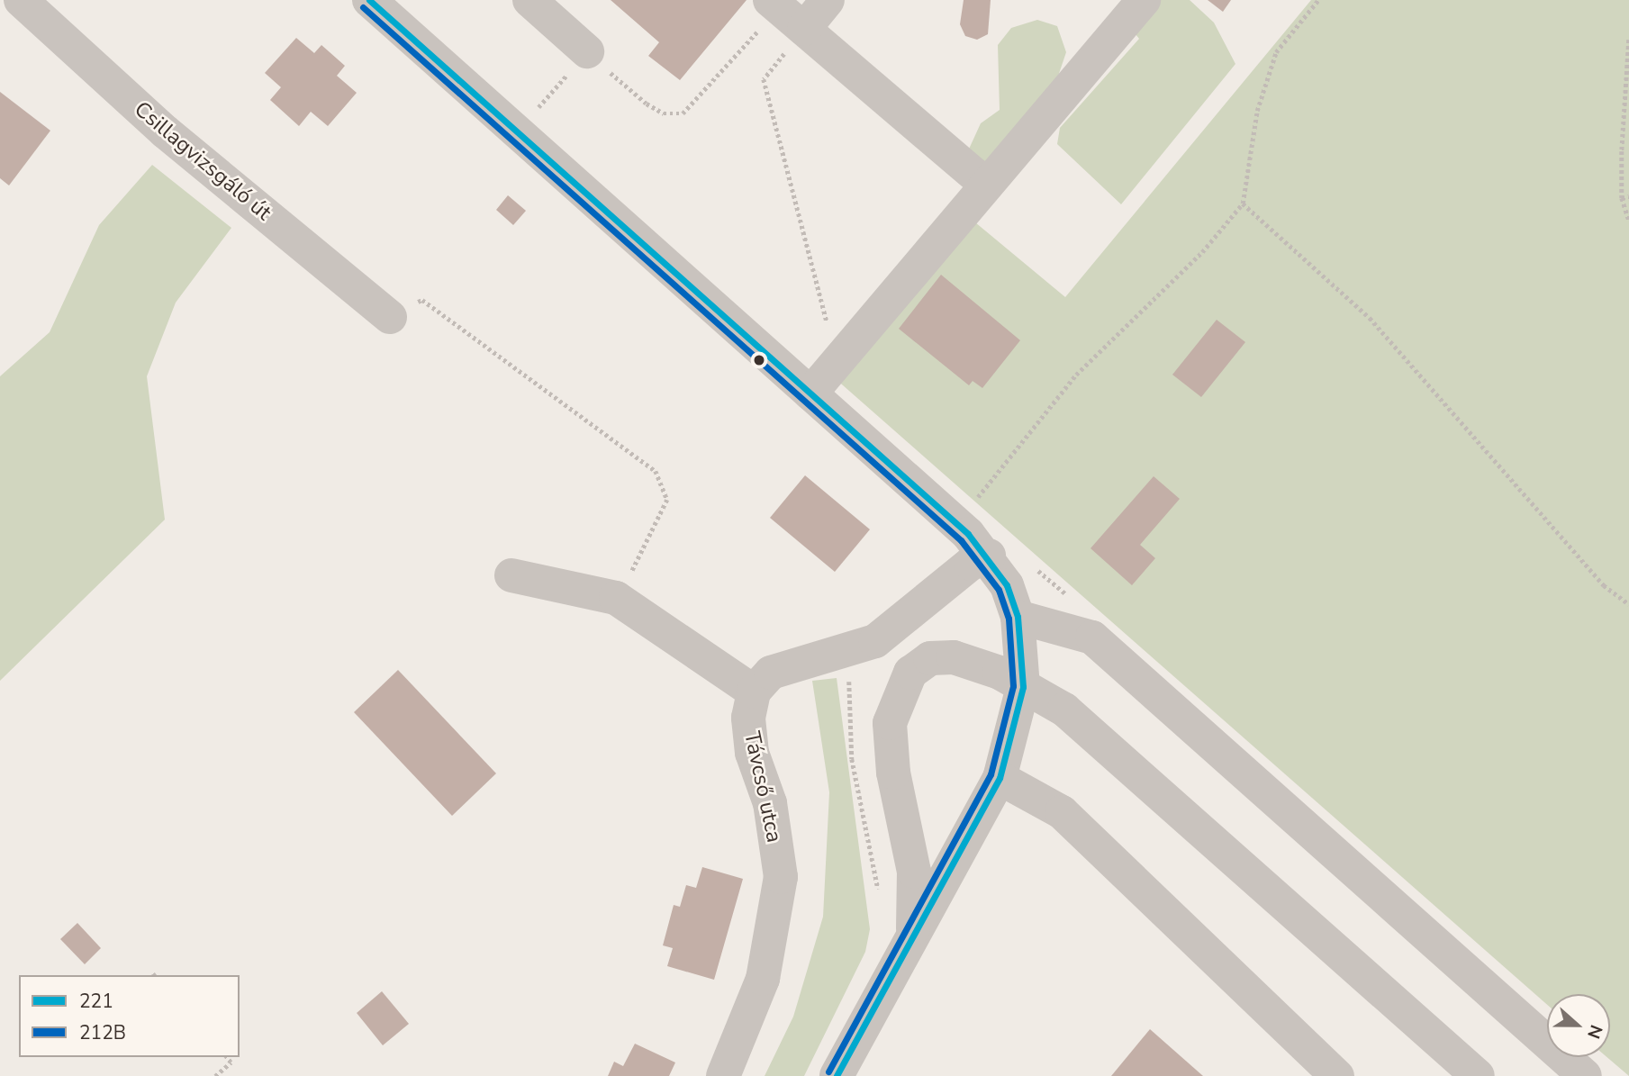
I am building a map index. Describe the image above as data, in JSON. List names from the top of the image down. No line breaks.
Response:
{"streets":{"street":["Csillagvizsgáló út","Távcső utca"]},"lines":["transit line 221","transit line 212B"],"legend":["221","212B"],"north":"right"}
